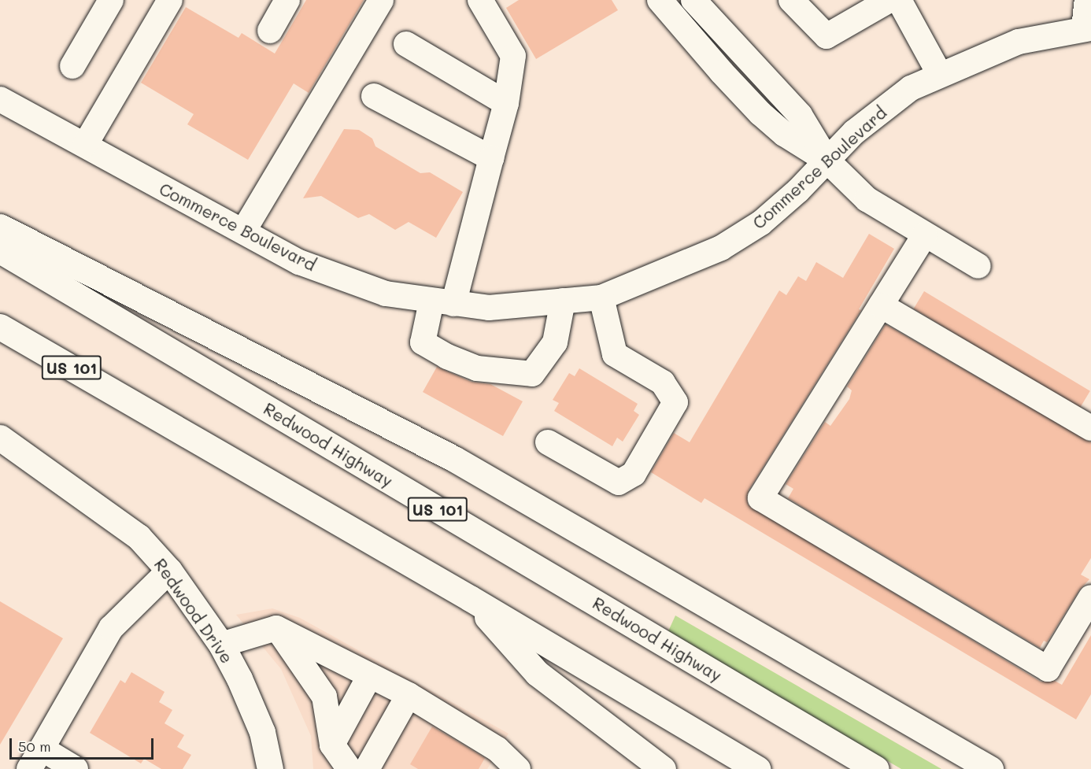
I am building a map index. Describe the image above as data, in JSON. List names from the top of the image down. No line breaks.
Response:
{"streets":{"main road":["US 101","Redwood Highway","Redwood Drive"],"street":["Commerce Boulevard"]},"scale_bar":"50 m"}
